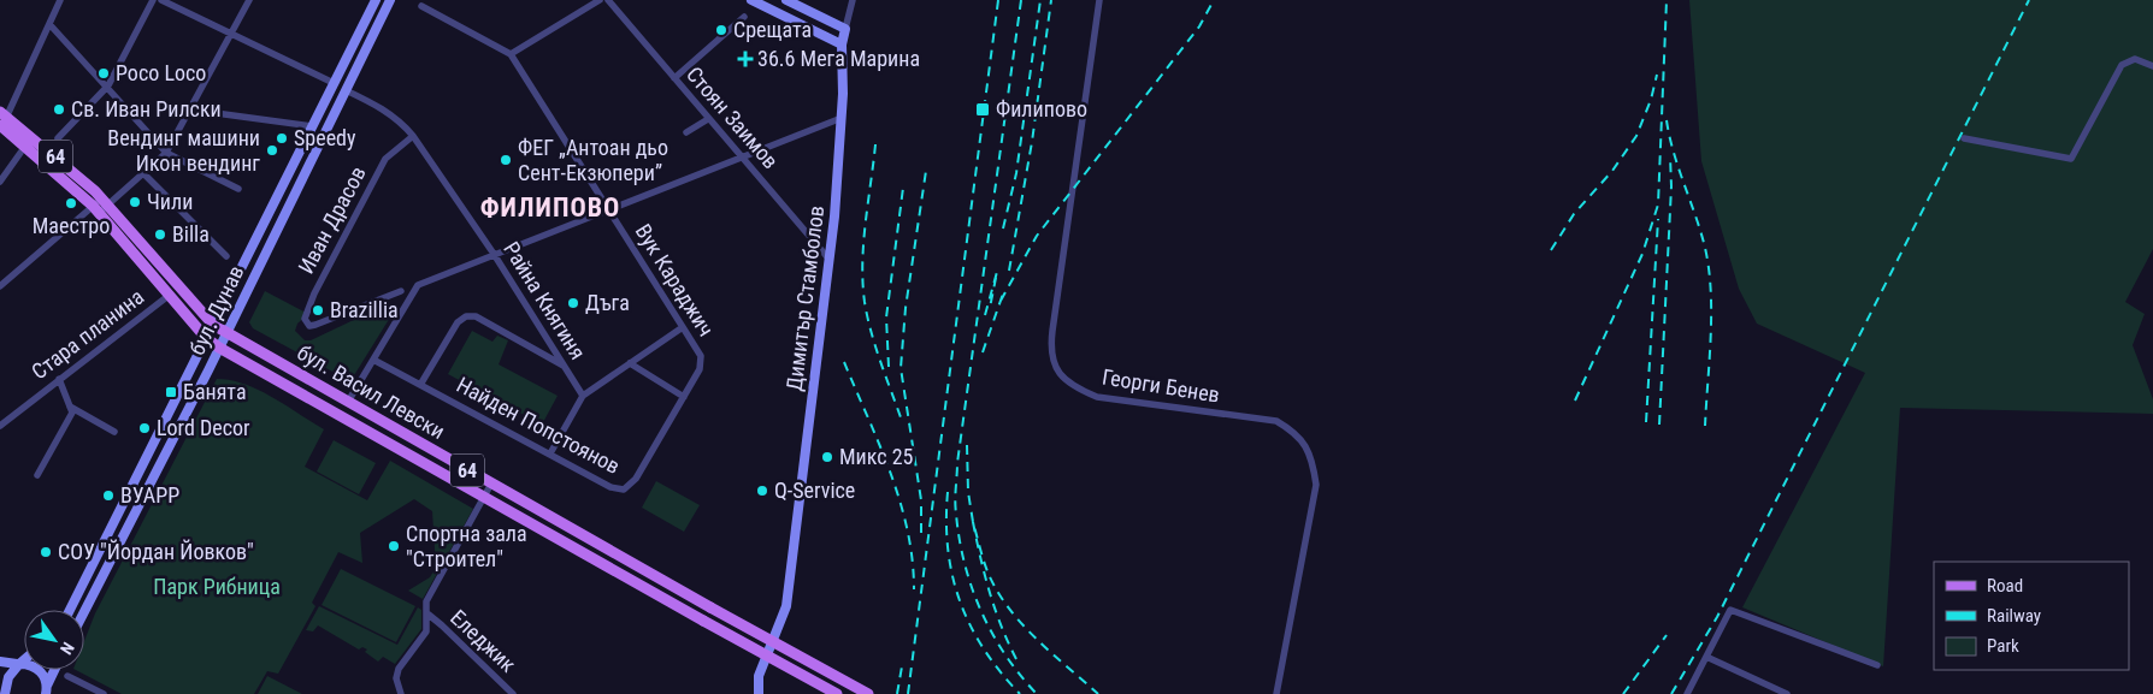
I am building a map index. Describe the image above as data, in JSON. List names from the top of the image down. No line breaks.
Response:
{"streets":{"main road":["64","Димитър Стамболов","бул. Дунав","бул. Васил Левски"],"street":["Стоян Заимов","Иван Драсов","Вук Караджич","Райна Княгиня","Стара планина","Георги Бенев","Найден Попстоянов","Еледжик"]},"crossings":[["Стоян Заимов","Димитър Стамболов"],["Иван Драсов","Райна Княгиня"],["Вук Караджич","Найден Попстоянов"],["Райна Княгиня","бул. Дунав"],["бул. Дунав","бул. Васил Левски"],["Стара планина","бул. Васил Левски"]],"districts":["ФИЛИПОВО"],"parks":["Парк Рибница"],"places":{"other":["Срещата","Poco Loco","Св. Иван Рилски","Speedy","Вендинг машини Икон вендинг","ФЕГ „Антоан дьо Сент-Екзюпери”","Чили","Маестро","Billa","Дъга","Brazillia","Lord Decor","Микс 25","Q-Service","ВУАРР","Спортна зала \"Строител\"","СОУ \"Йордан Йовков\""],"health":["36.6 Мега Марина"],"transit":["Филипово","Банята"]},"legend":["Road","Railway","Park"],"north":"bottom right"}
